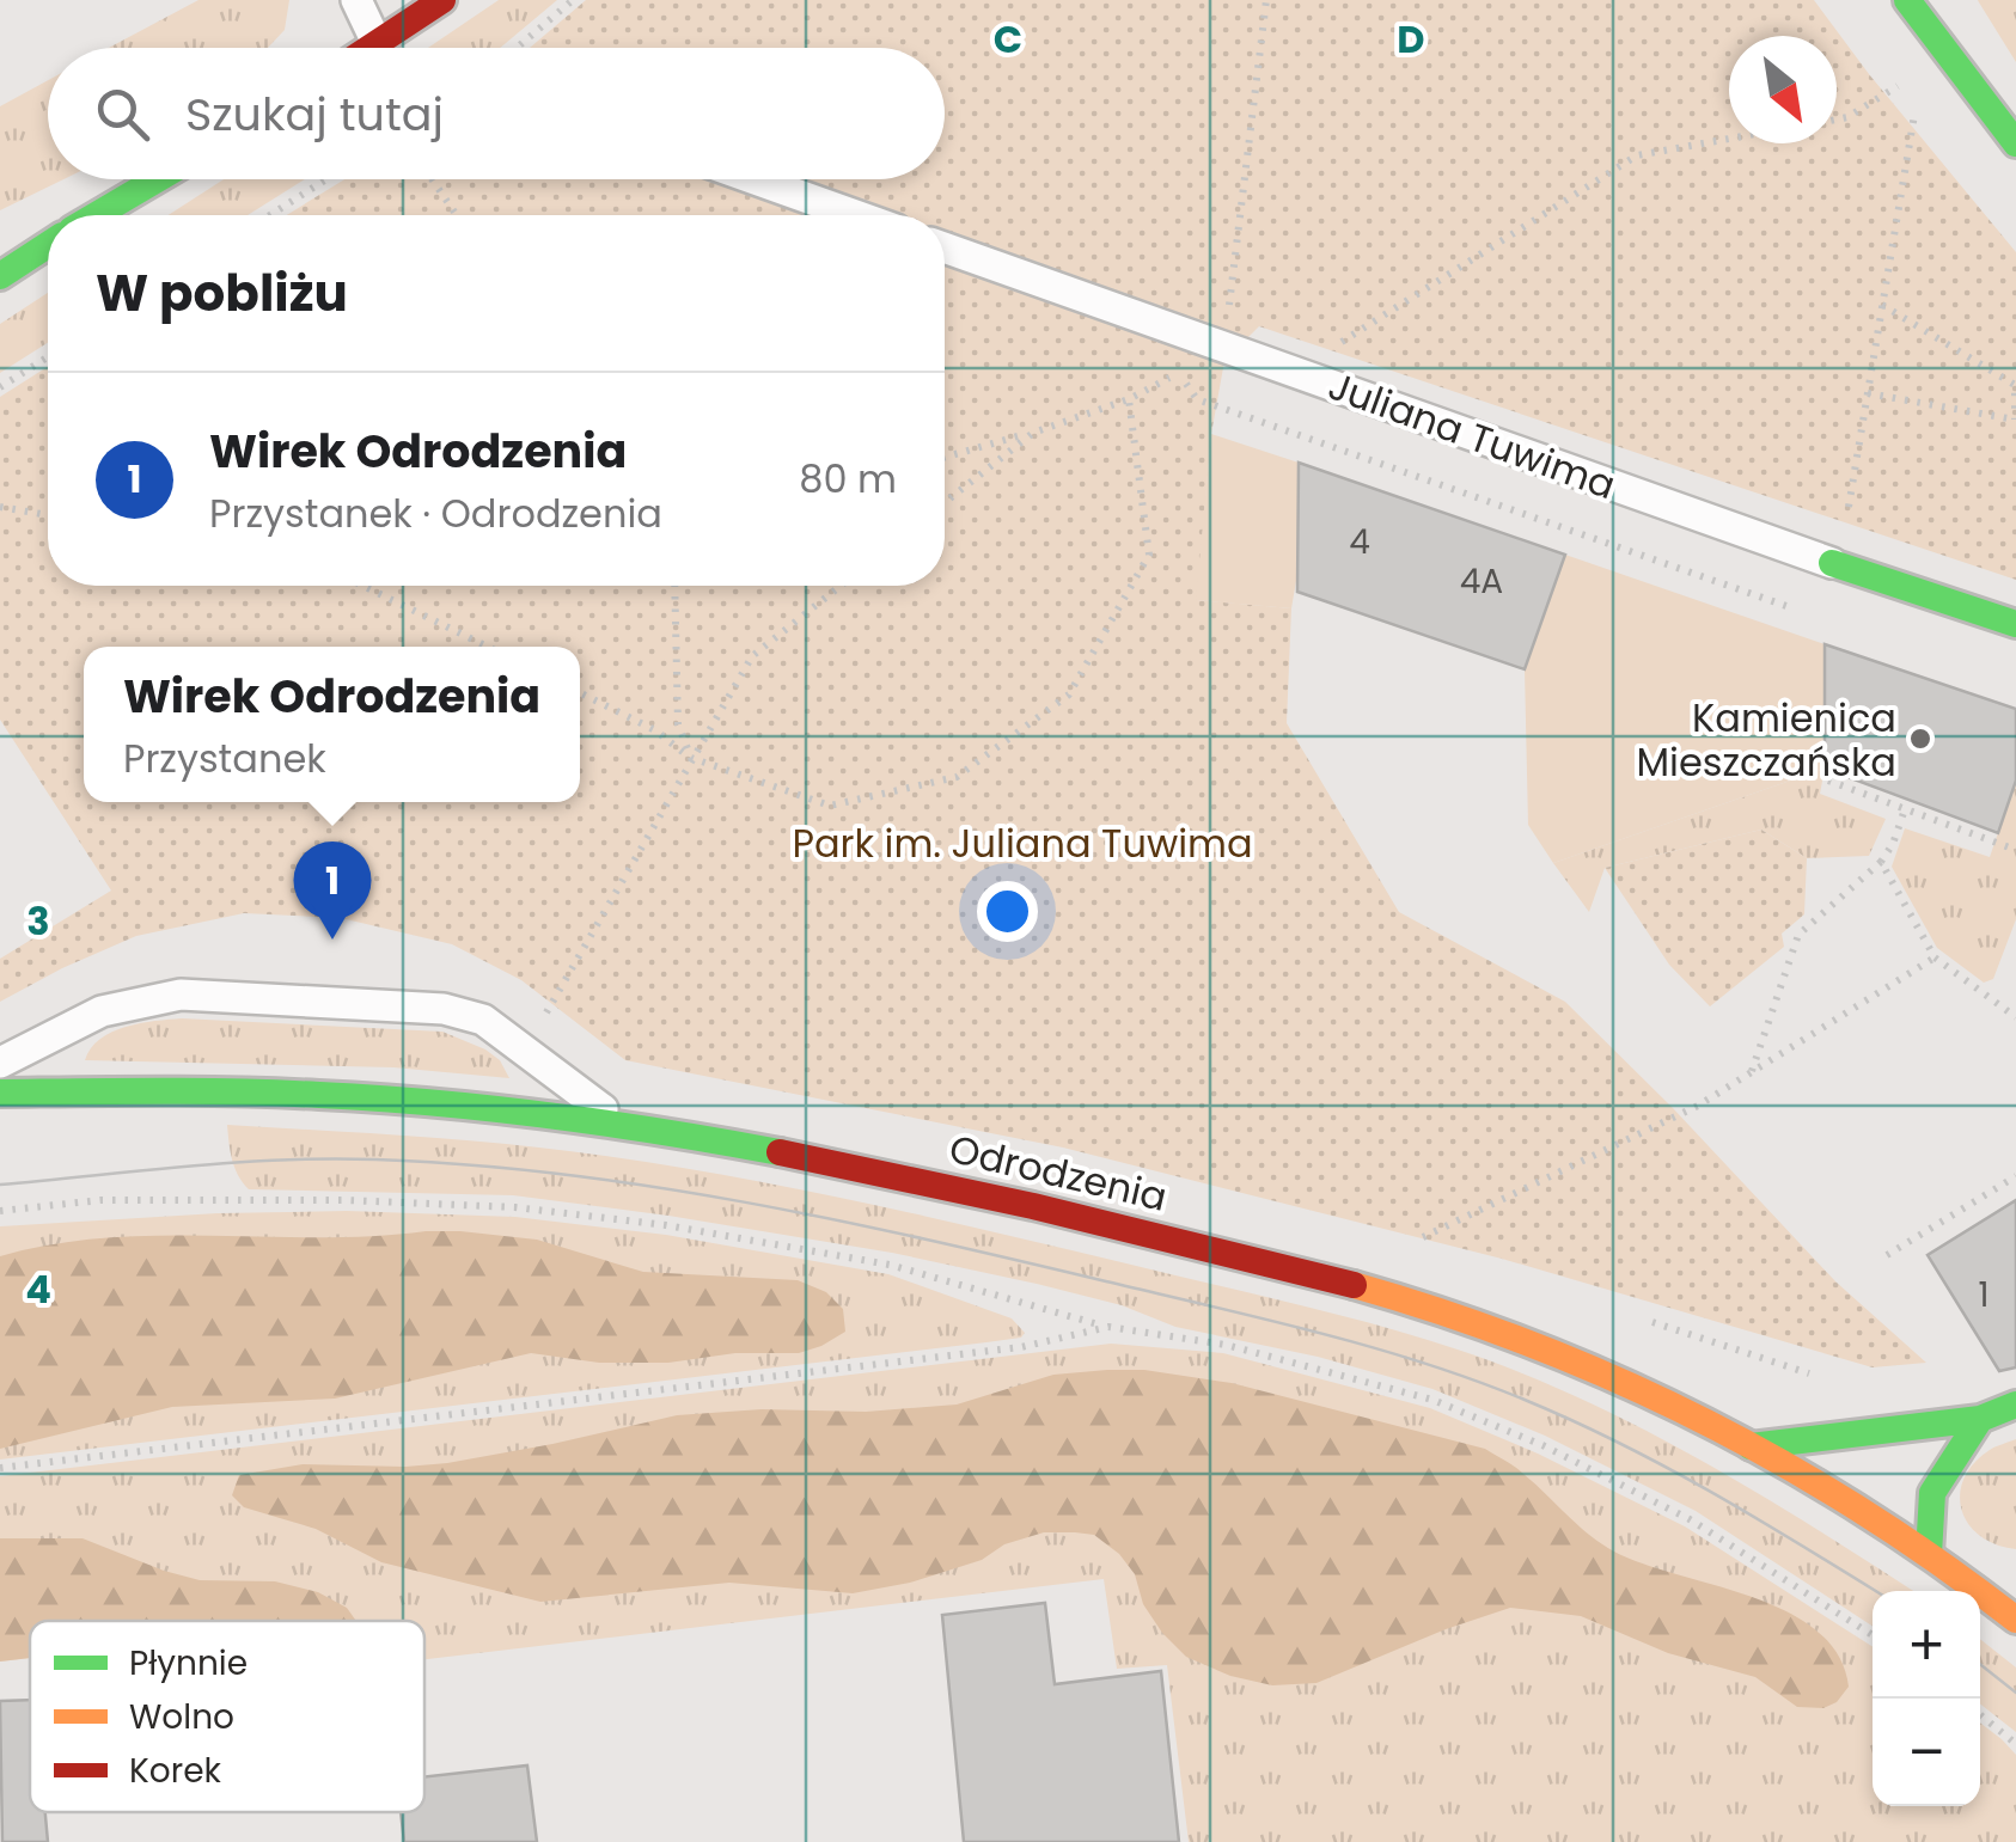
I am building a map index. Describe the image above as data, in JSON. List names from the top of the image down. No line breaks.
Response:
{"streets":{"street":["Juliana Tuwima","Odrodzenia"]},"parks":["Park im. Juliana Tuwima"],"places":["Kamienica Mieszczańska"],"house_numbers":["4","4A","1"],"legend":["Płynnie","Wolno","Korek"],"north":"bottom right","page":{"search":"Szukaj tutaj","heading":"W pobliżu","list":[{"mark":"1","name":"Wirek Odrodzenia","note":"Przystanek · Odrodzenia","value":"80 m"}],"popup":["Wirek Odrodzenia","Przystanek"],"pins":"1","map_buttons":["+","−"]},"grid":{"columns":["C","D"],"rows":["3","4"]}}
